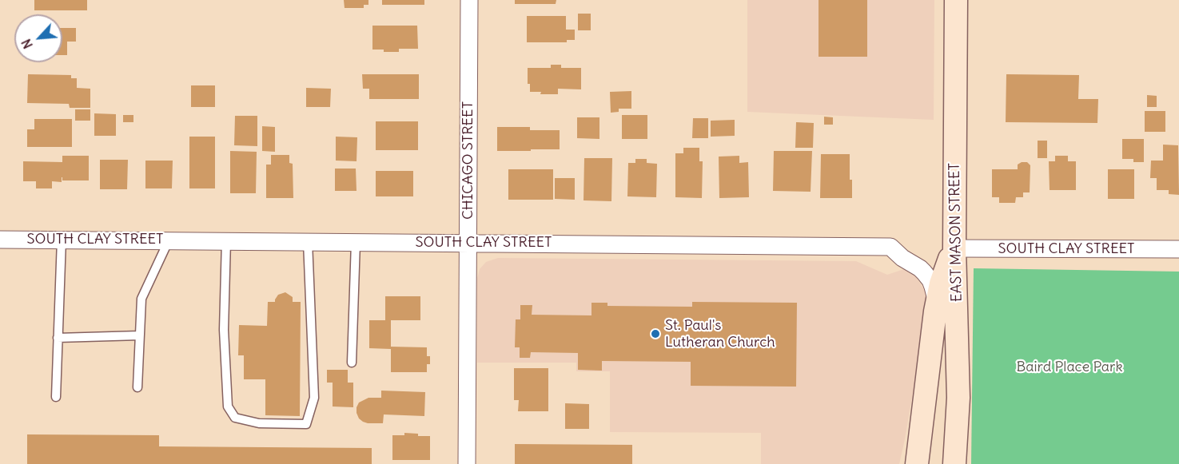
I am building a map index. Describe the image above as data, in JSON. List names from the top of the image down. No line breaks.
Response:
{"streets":{"main road":["EAST MASON STREET"],"street":["CHICAGO STREET","SOUTH CLAY STREET"]},"crossings":[["CHICAGO STREET","SOUTH CLAY STREET"],["EAST MASON STREET","SOUTH CLAY STREET"]],"parks":["Baird Place Park"],"places":["St. Paul's Lutheran Church"],"north":"bottom left"}
